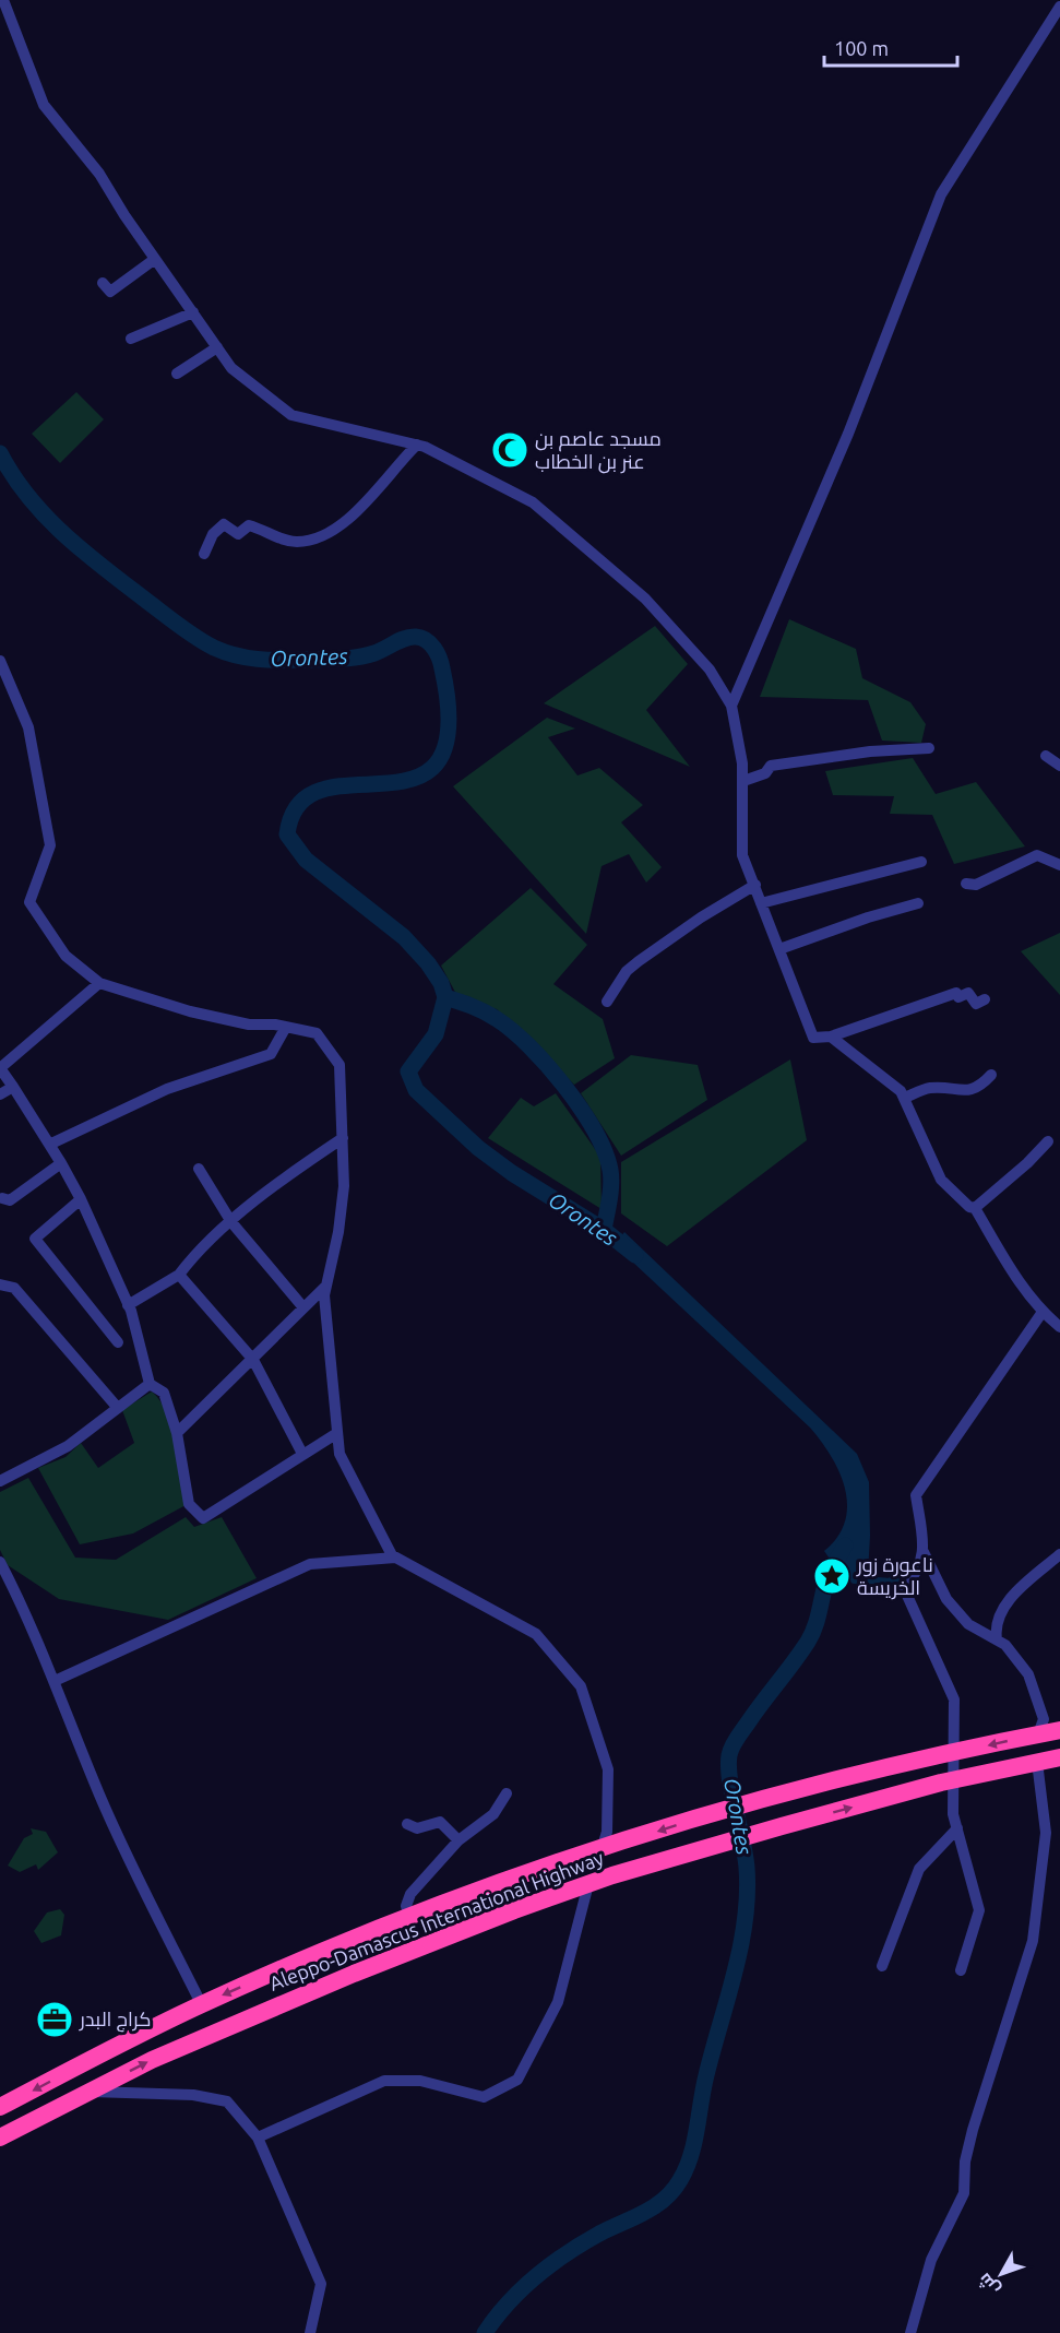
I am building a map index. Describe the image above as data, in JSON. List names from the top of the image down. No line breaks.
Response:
{"streets":{"highway":["Aleppo-Damascus International Highway"]},"water":["Orontes"],"places":{"mosque":["مسجد عاصم بن عنر بن الخطاب"],"place":["ناعورة زور الخريسة"],"office":["كراج البدر"]},"scale_bar":"100 m","north":"bottom left"}
